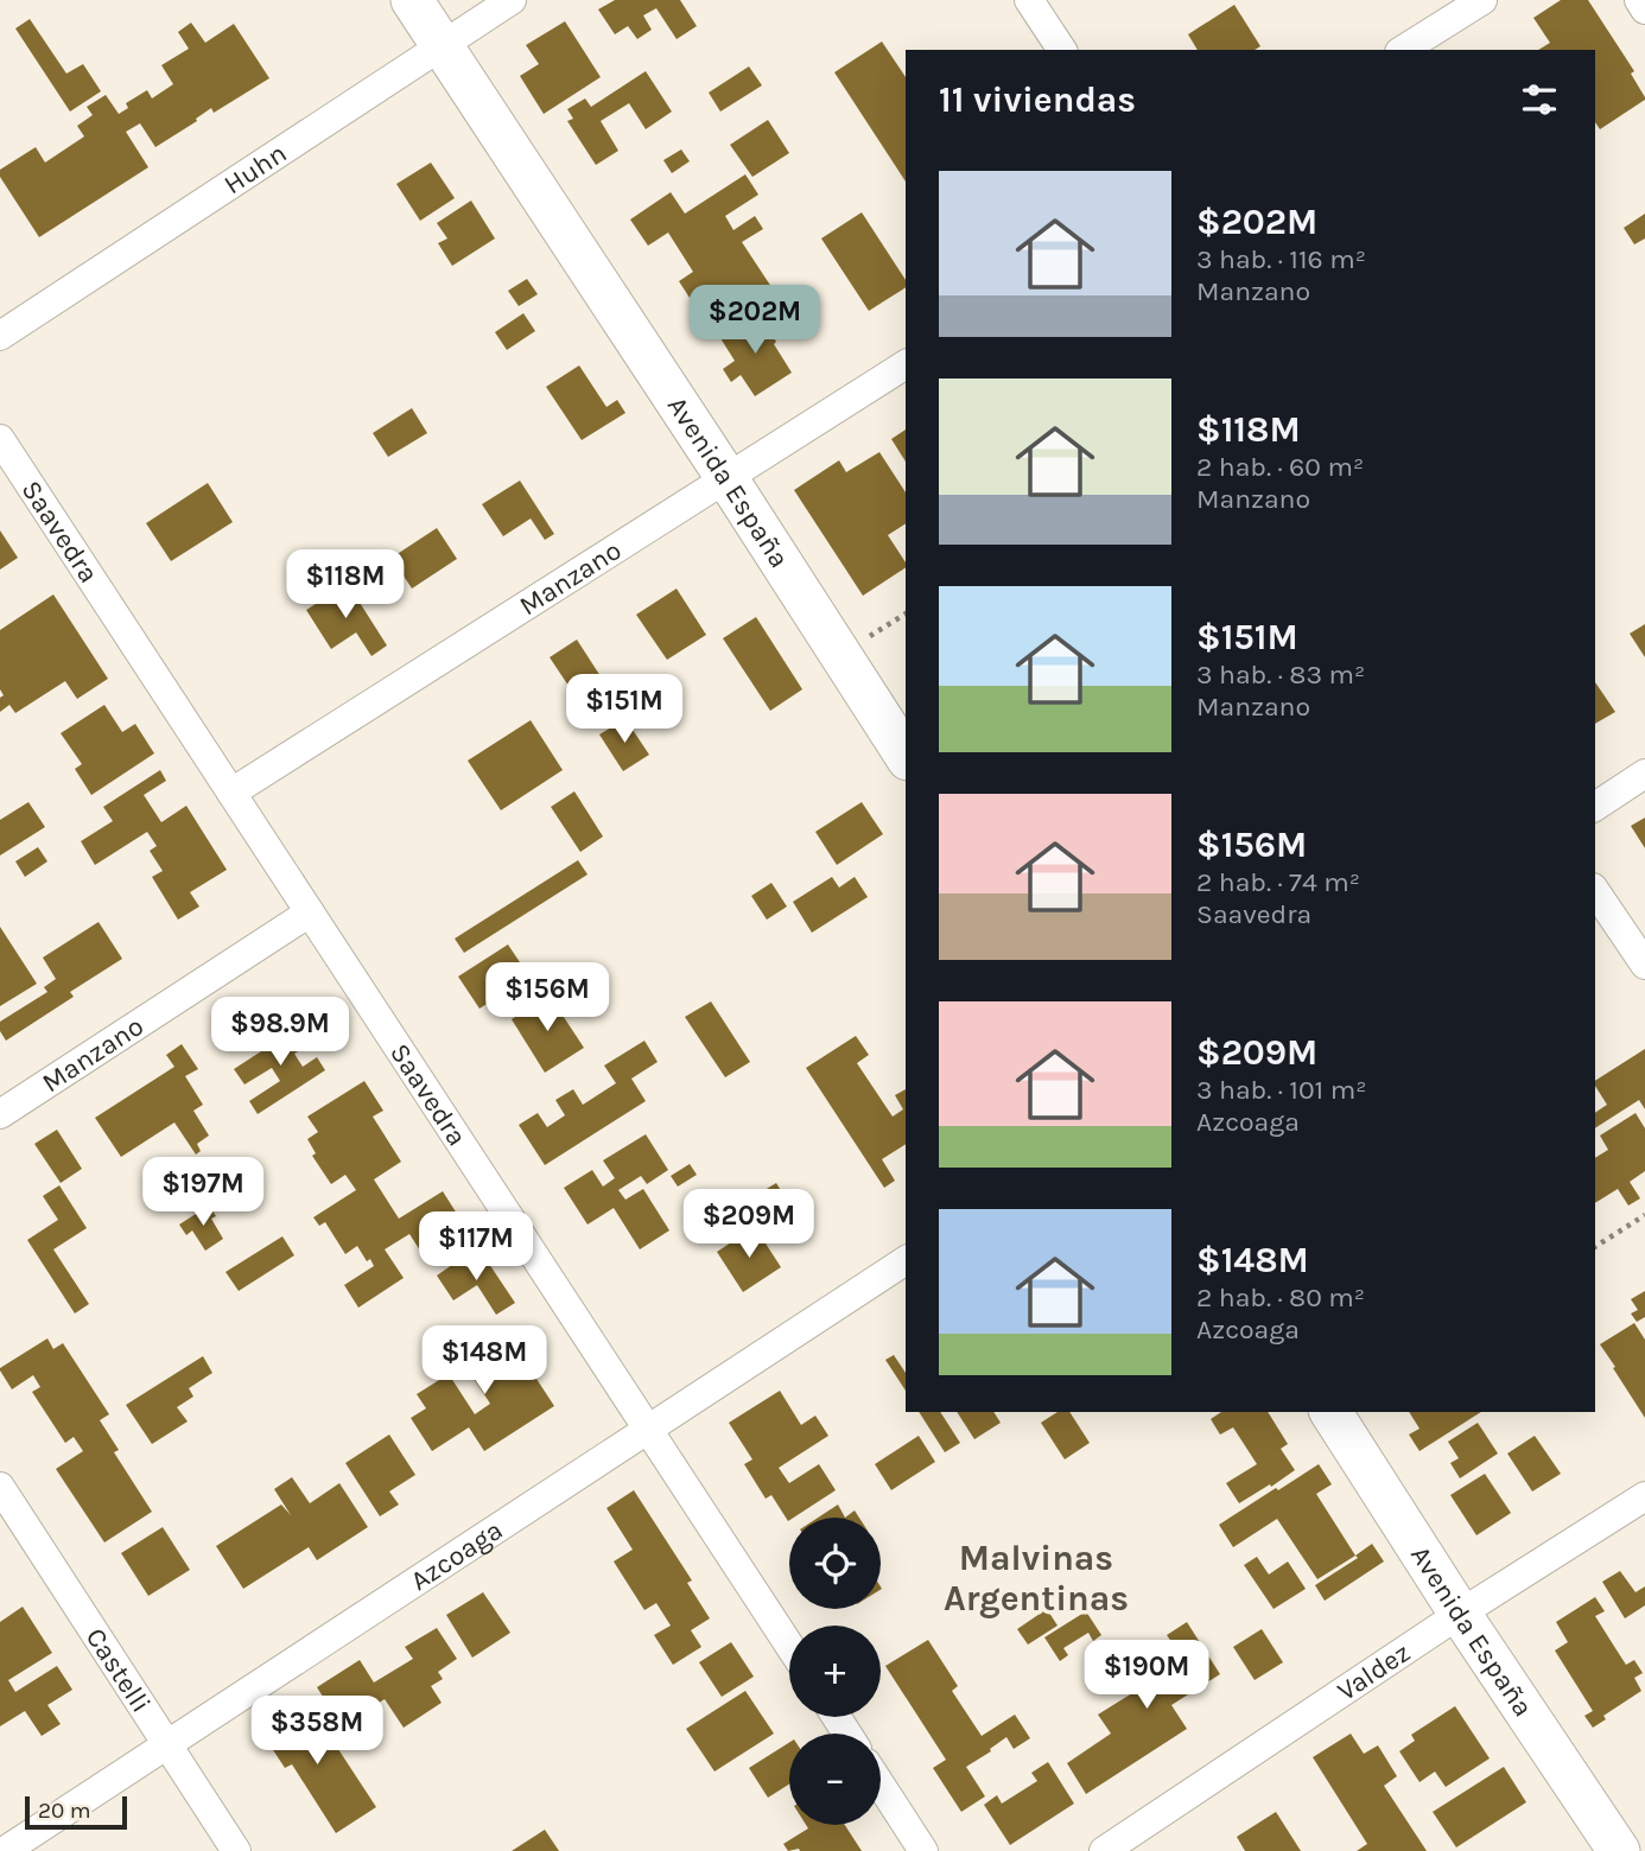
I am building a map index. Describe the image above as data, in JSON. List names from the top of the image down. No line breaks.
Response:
{"streets":{"main road":["Avenida España"],"street":["Huhn","Saavedra","Manzano","Azcoaga","Castelli","Valdez"]},"crossings":[["Huhn","Avenida España"],["Avenida España","Manzano"],["Avenida España","Valdez"],["Saavedra","Manzano"],["Saavedra","Azcoaga"],["Azcoaga","Castelli"]],"districts":["Malvinas Argentinas"],"scale_bar":"20 m","page":{"heading":"11 viviendas","list":[{"name":"$202M","note":"3 hab. · 116 m² · Manzano"},{"name":"$118M","note":"2 hab. · 60 m² · Manzano"},{"name":"$151M","note":"3 hab. · 83 m² · Manzano"},{"name":"$156M","note":"2 hab. · 74 m² · Saavedra"},{"name":"$209M","note":"3 hab. · 101 m² · Azcoaga"},{"name":"$148M","note":"2 hab. · 80 m² · Azcoaga"}],"price":["$202M","$118M","$151M","$156M","$98.9M","$197M","$209M","$117M","$148M","$190M","$358M"],"map_buttons":["+","−"],"scale":"20 m"}}
